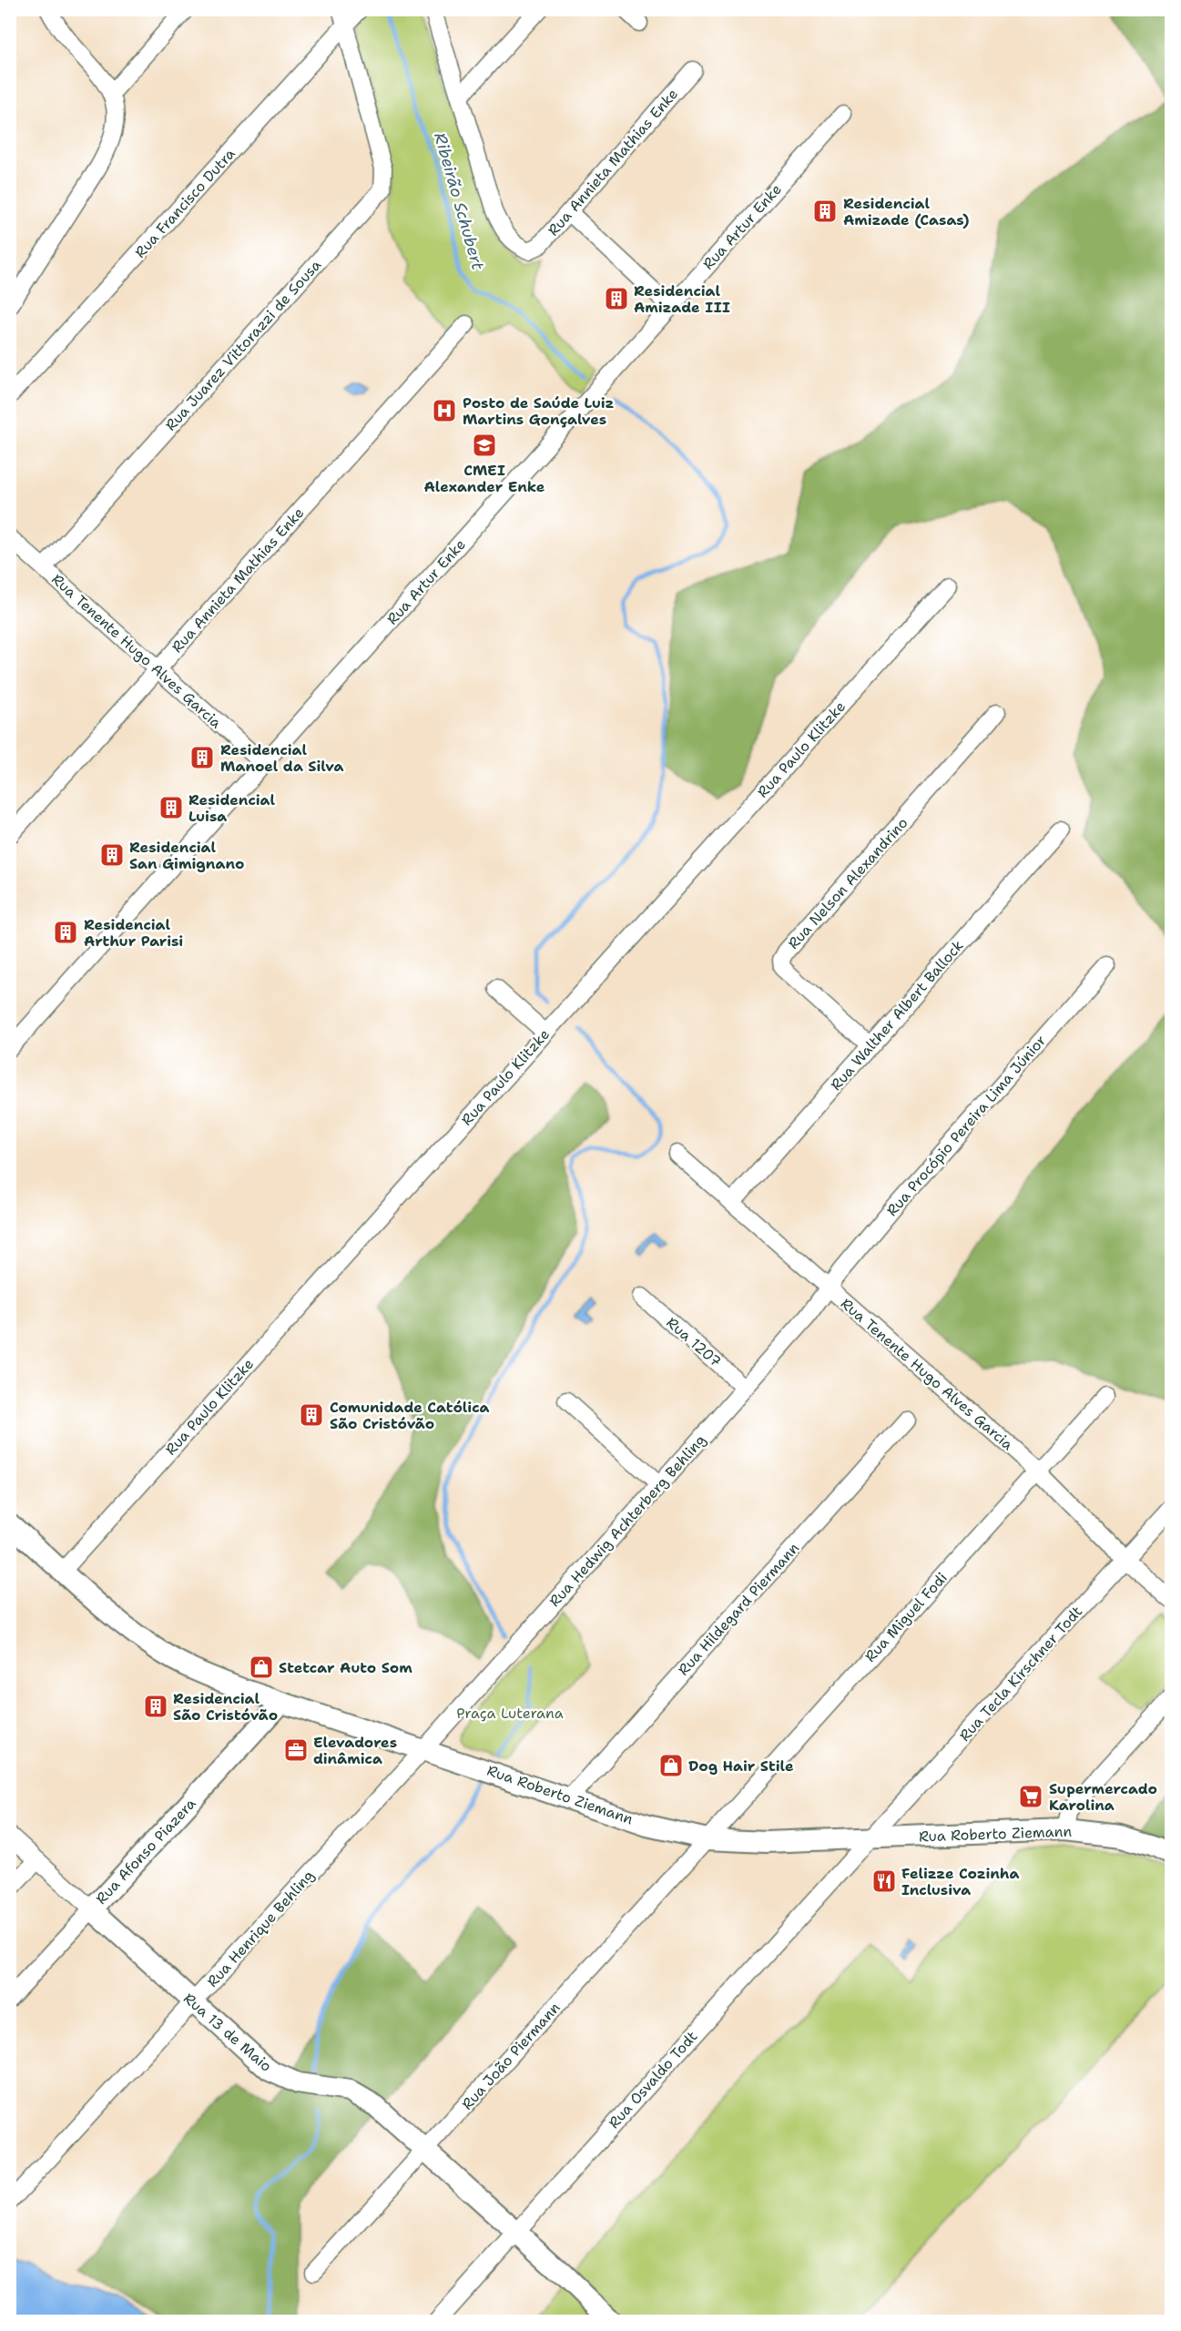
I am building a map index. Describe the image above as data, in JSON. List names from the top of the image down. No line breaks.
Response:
{"streets":{"main road":["Rua Roberto Ziemann","Rua Afonso Piazera","Rua 13 de Maio"],"street":["Rua Annieta Mathias Enke","Rua Francisco Dutra","Rua Artur Enke","Rua Juarez Vittorazzi de Sousa","Rua Tenente Hugo Alves Garcia","Rua Paulo Klitzke","Rua Nelson Alexandrino","Rua Walther Albert Ballock","Rua Procópio Pereira Lima Júnior","Rua 1207","Rua Hedwig Achterberg Behling","Rua Hildegard Piermann","Rua Miguel Fodi","Rua Tecla Kirschner Todt","Rua Henrique Behling","Rua João Piermann","Rua Osvaldo Todt"]},"crossings":[["Rua Annieta Mathias Enke","Rua Tenente Hugo Alves Garcia"],["Rua Francisco Dutra","Rua Juarez Vittorazzi de Sousa"],["Rua Artur Enke","Rua Tenente Hugo Alves Garcia"],["Rua Juarez Vittorazzi de Sousa","Rua Tenente Hugo Alves Garcia"],["Rua Tenente Hugo Alves Garcia","Rua Walther Albert Ballock"],["Rua Tenente Hugo Alves Garcia","Rua Procópio Pereira Lima Júnior"],["Rua Tenente Hugo Alves Garcia","Rua Hedwig Achterberg Behling"],["Rua Tenente Hugo Alves Garcia","Rua Miguel Fodi"],["Rua Tenente Hugo Alves Garcia","Rua Tecla Kirschner Todt"],["Rua Paulo Klitzke","Rua Roberto Ziemann"],["Rua Nelson Alexandrino","Rua Walther Albert Ballock"],["Rua Procópio Pereira Lima Júnior","Rua Hedwig Achterberg Behling"],["Rua 1207","Rua Hedwig Achterberg Behling"],["Rua Hedwig Achterberg Behling","Rua Roberto Ziemann"],["Rua Hedwig Achterberg Behling","Rua Henrique Behling"],["Rua Hildegard Piermann","Rua Roberto Ziemann"],["Rua Miguel Fodi","Rua Roberto Ziemann"],["Rua Miguel Fodi","Rua João Piermann"],["Rua Tecla Kirschner Todt","Rua Roberto Ziemann"],["Rua Tecla Kirschner Todt","Rua Osvaldo Todt"],["Rua Roberto Ziemann","Rua Afonso Piazera"],["Rua Roberto Ziemann","Rua Henrique Behling"],["Rua Roberto Ziemann","Rua João Piermann"],["Rua Roberto Ziemann","Rua Osvaldo Todt"],["Rua Afonso Piazera","Rua 13 de Maio"],["Rua Henrique Behling","Rua 13 de Maio"],["Rua 13 de Maio","Rua João Piermann"],["Rua 13 de Maio","Rua Osvaldo Todt"]],"water":["Ribeirão Schubert"],"parks":["Praça Luterana"],"places":{"building":["Residencial Amizade (Casas)","Residencial Amizade III","Residencial Manoel da Silva","Residencial Luisa","Residencial San Gimignano","Residencial Arthur Parisi","Comunidade Católica São Cristóvão","Residencial São Cristóvão"],"hospital":["Posto de Saúde Luiz Martins Gonçalves"],"school or university":["CMEI Alexander Enke"],"shop":["Stetcar Auto Som","Dog Hair Stile"],"office":["Elevadores dinâmica"],"supermarket":["Supermercado Karolina"],"restaurant":["Felizze Cozinha Inclusiva"]}}
